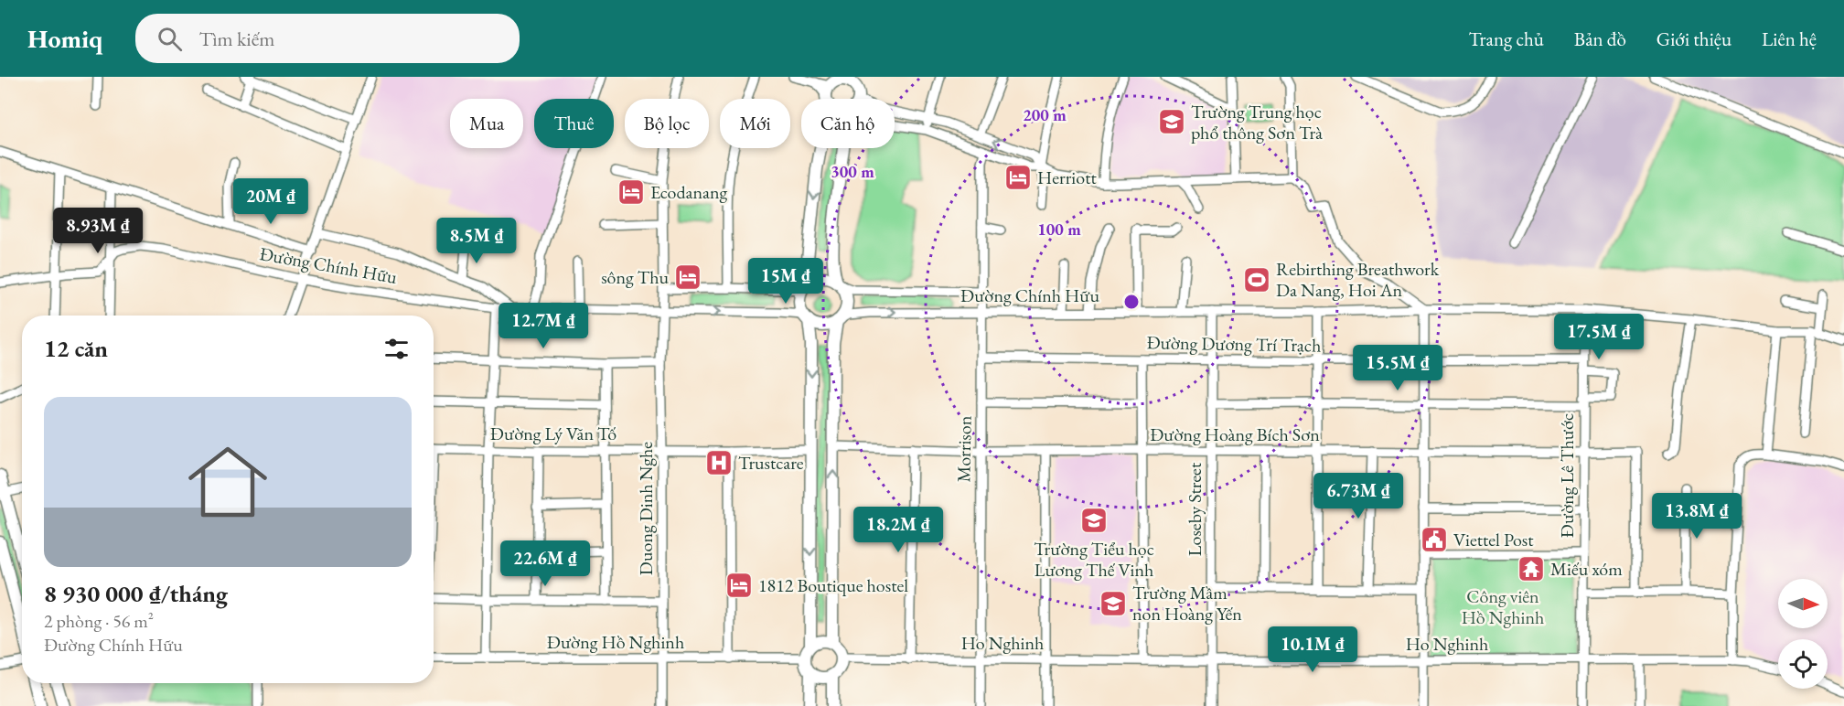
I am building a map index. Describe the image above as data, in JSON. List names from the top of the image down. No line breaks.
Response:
{"streets":{"street":["Đường Chính Hữu","Đường Dương Trí Trạch","Đường Lý Văn Tố","Đường Hoàng Bích Sơn","Morrison","Đường Lê Thước","Duong Dinh Nghe","Loseby Street","Đường Hồ Nghinh","Ho Nghinh"]},"crossings":[["Đường Chính Hữu","Morrison"],["Đường Chính Hữu","Đường Lê Thước"],["Đường Chính Hữu","Duong Dinh Nghe"],["Đường Chính Hữu","Loseby Street"],["Đường Dương Trí Trạch","Morrison"],["Đường Dương Trí Trạch","Đường Lê Thước"],["Đường Dương Trí Trạch","Loseby Street"],["Đường Lý Văn Tố","Duong Dinh Nghe"],["Đường Hoàng Bích Sơn","Morrison"],["Đường Hoàng Bích Sơn","Đường Lê Thước"],["Đường Hoàng Bích Sơn","Loseby Street"],["Morrison","Ho Nghinh"],["Đường Lê Thước","Ho Nghinh"],["Duong Dinh Nghe","Đường Hồ Nghinh"],["Loseby Street","Ho Nghinh"],["Đường Hồ Nghinh","Ho Nghinh"]],"parks":["Công viên Hồ Nghinh"],"places":{"school or university":["Trường Trung học phổ thông Sơn Trà","Trường Tiểu học Lương Thế Vinh","Trường Mầm non Hoàng Yến"],"hotel":["Herriott","Ecodanang","sông Thu","1812 Boutique hostel"],"sports":["Rebirthing Breathwork Da Nang, Hoi An"],"hospital":["Trustcare"],"public building":["Viettel Post"],"temple":["Miếu xóm"]},"north":"right","page":{"header":"Homiq","search":"Tìm kiếm","nav":["Trang chủ","Bản đồ","Giới thiệu","Liên hệ"],"chip":["Mua","Thuê","Bộ lọc","Mới","Căn hộ"],"price":["20M ₫","8.93M ₫","8.5M ₫","15M ₫","12.7M ₫","17.5M ₫","15.5M ₫","6.73M ₫","13.8M ₫","18.2M ₫","22.6M ₫","10.1M ₫"],"heading":"12 căn","list":[{"name":"8 930 000 ₫/tháng","note":"2 phòng · 56 m² · Đường Chính Hữu"}]},"rings":["200 m","300 m","100 m"]}
